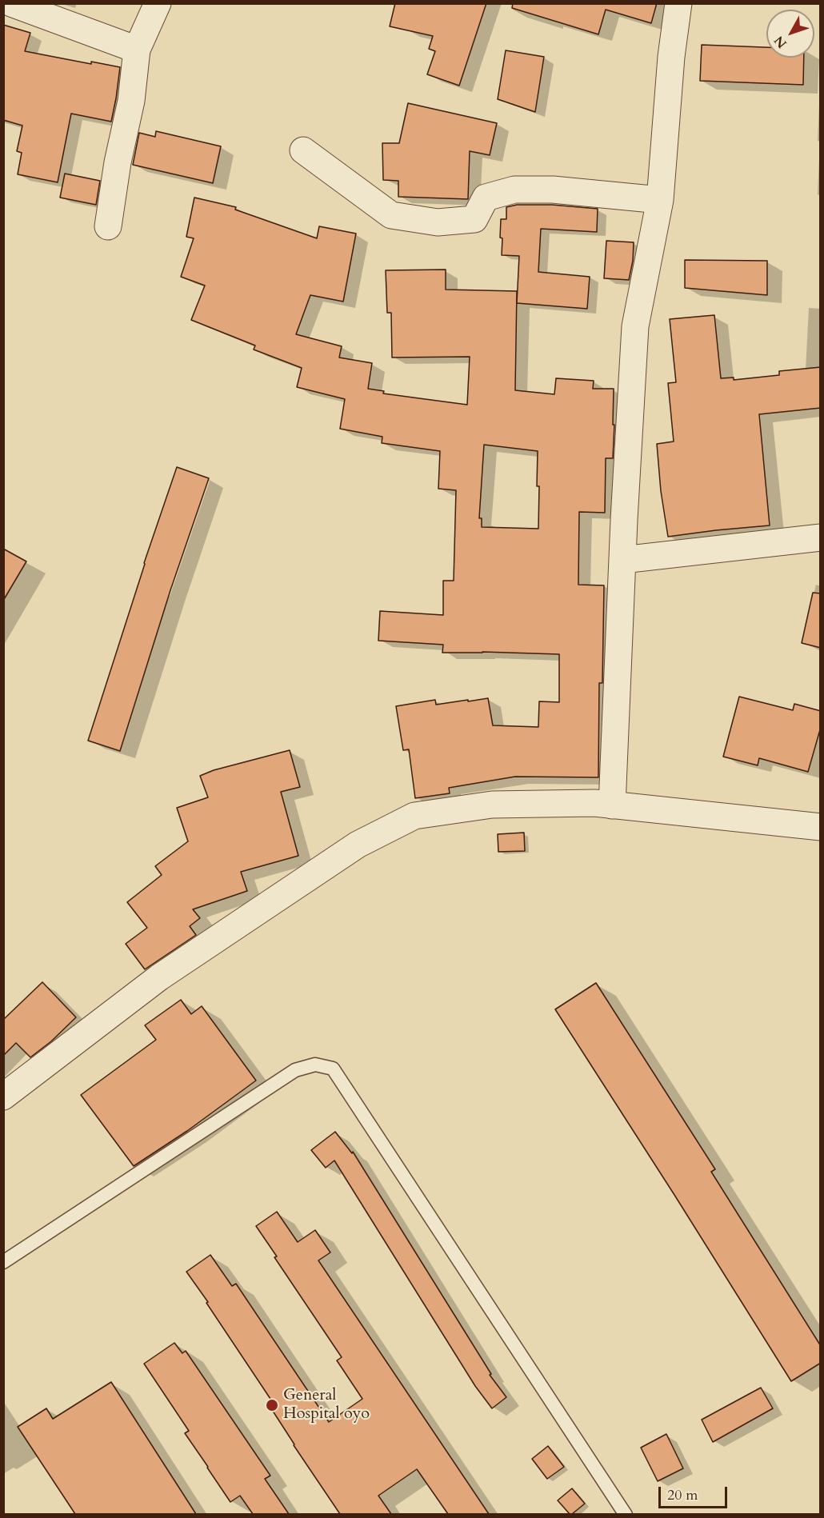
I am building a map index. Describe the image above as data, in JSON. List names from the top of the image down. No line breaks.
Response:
{"places":["General Hospital oyo"],"scale_bar":"20 m","north":"bottom left"}
